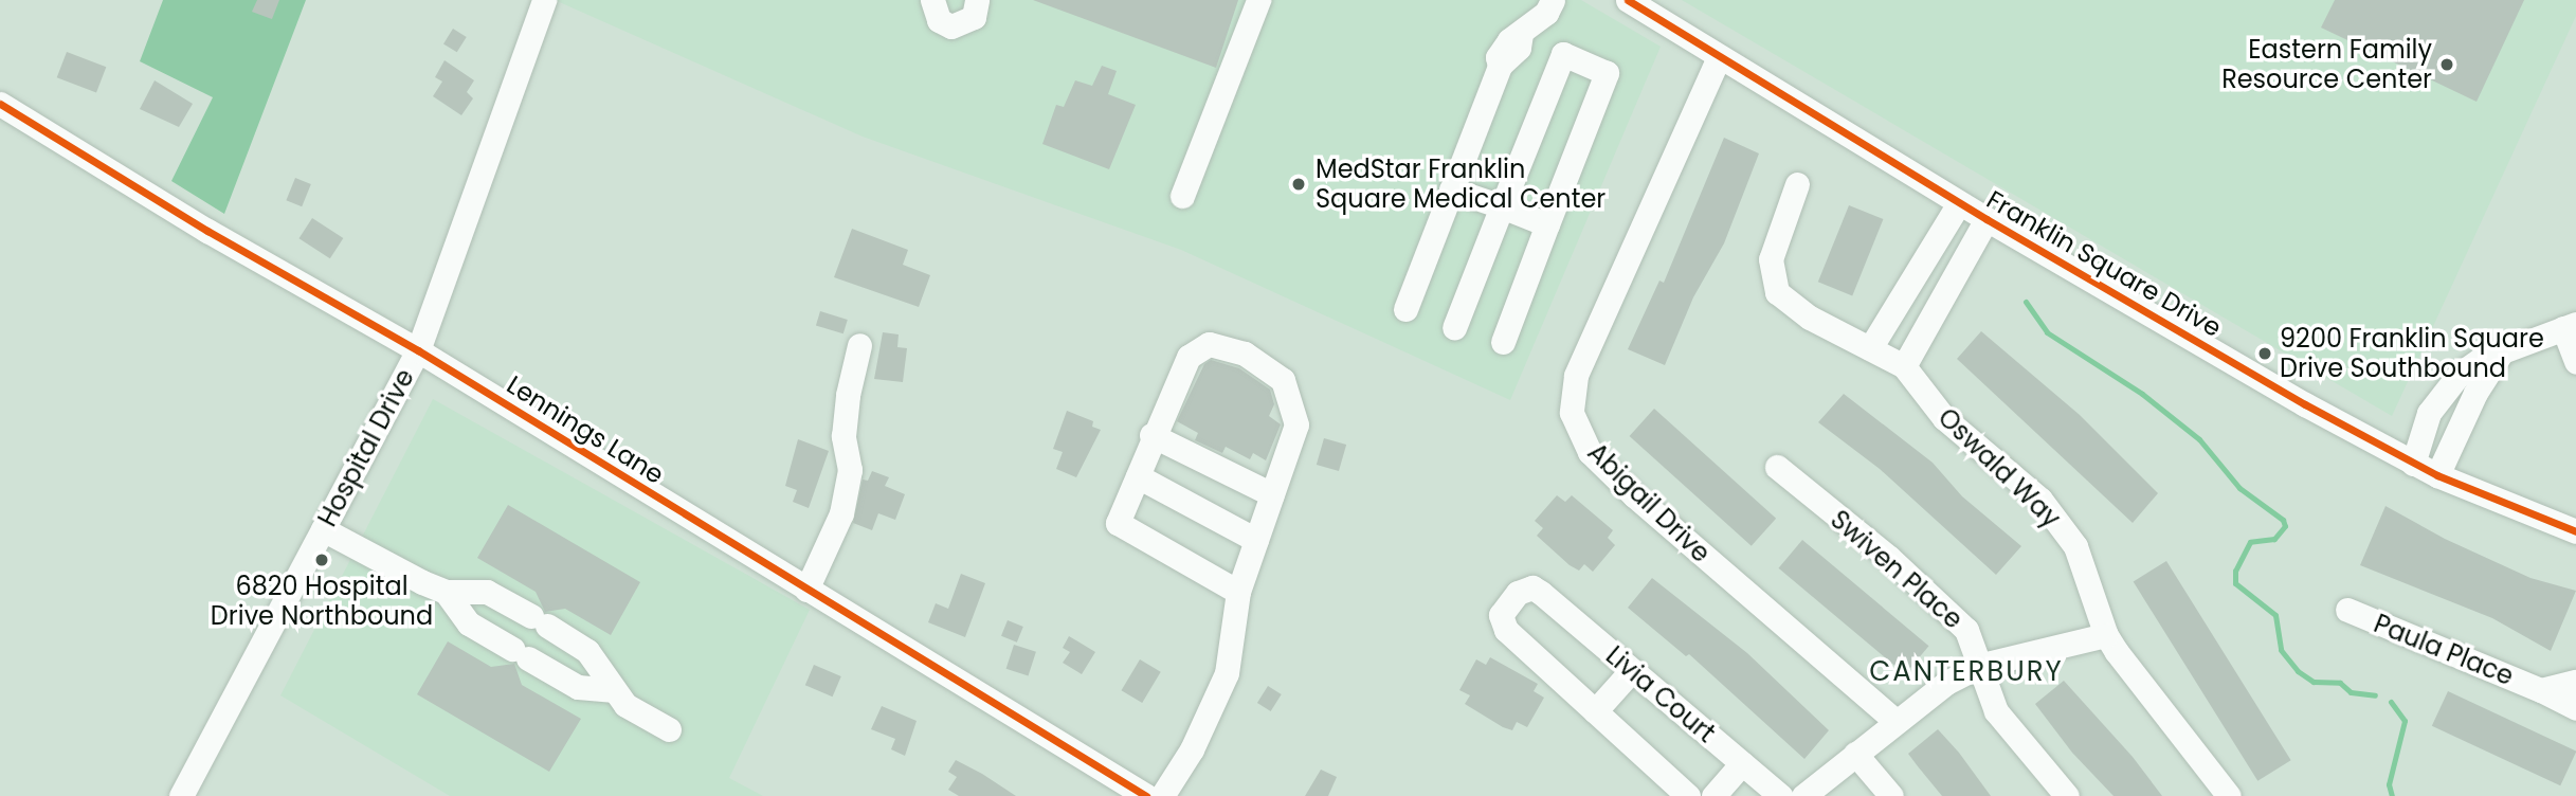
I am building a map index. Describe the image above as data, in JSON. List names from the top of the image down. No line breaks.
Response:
{"streets":{"street":["Franklin Square Drive","Lennings Lane","Hospital Drive","Oswald Way","Abigail Drive","Swiven Place","Paula Place","Livia Court"]},"crossings":[["Franklin Square Drive","Abigail Drive"],["Lennings Lane","Hospital Drive"]],"districts":["CANTERBURY"],"places":["Eastern Family Resource Center","MedStar Franklin Square Medical Center","9200 Franklin Square Drive Southbound","6820 Hospital Drive Northbound"]}
